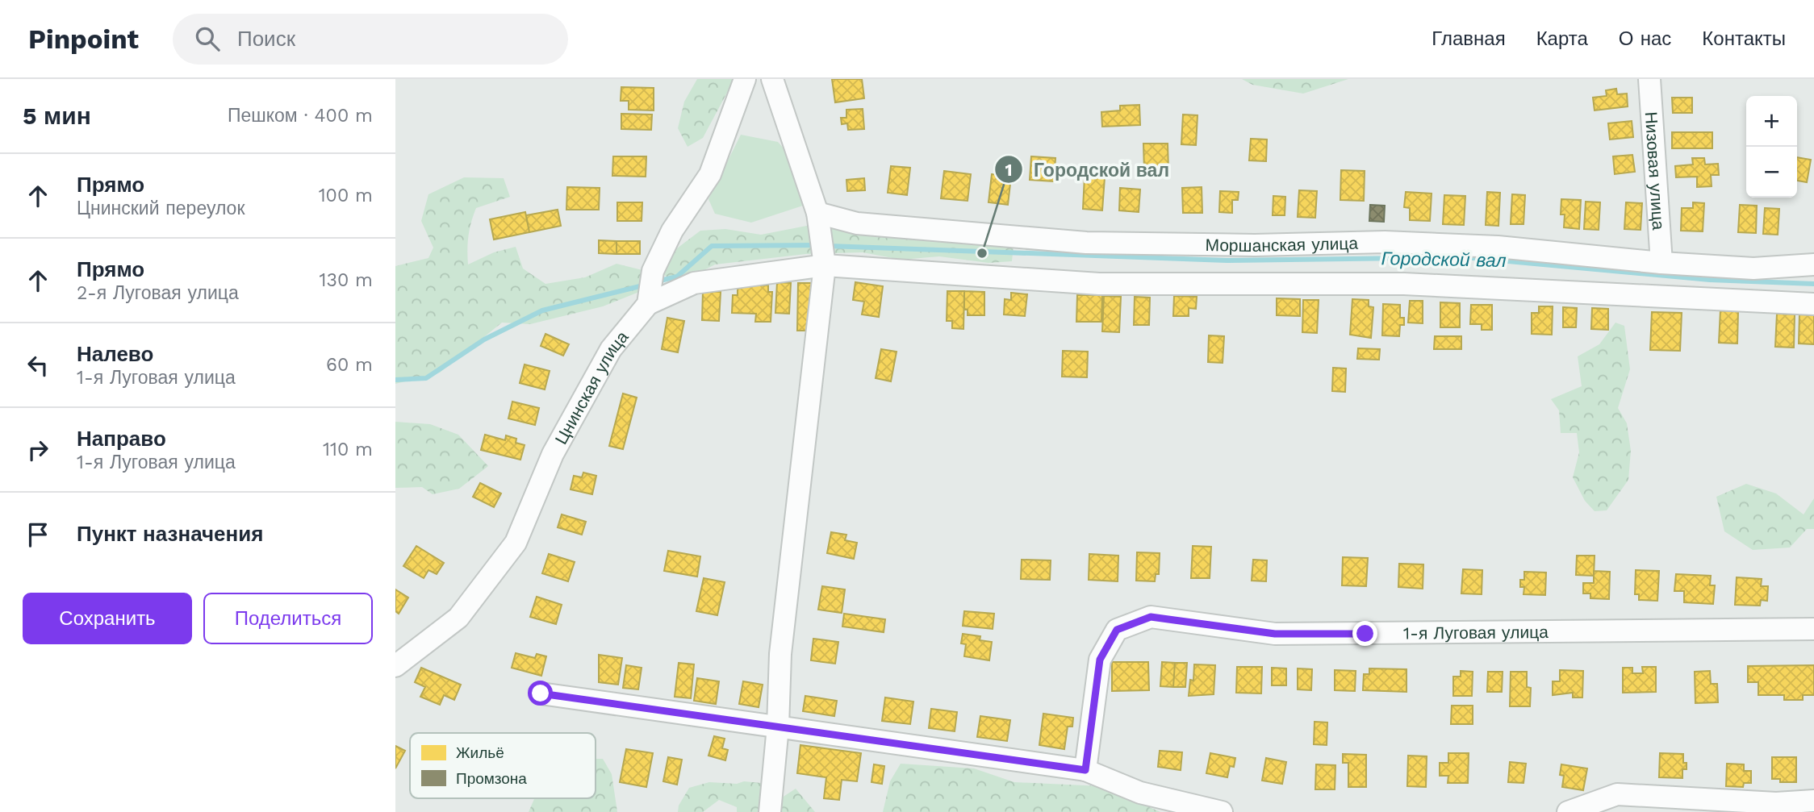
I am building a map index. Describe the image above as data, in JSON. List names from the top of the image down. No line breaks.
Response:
{"streets":{"street":["Низовая улица","Моршанская улица","Цнинская улица","1-я Луговая улица"]},"crossings":[["Низовая улица","Моршанская улица"]],"water":["Городской вал"],"places":["Городской вал"],"legend":["Жильё","Промзона"],"page":{"header":"Pinpoint","search":"Поиск","nav":["Главная","Карта","О нас","Контакты"],"heading":["5 мин","Пешком · 400 m"],"map_buttons":["+","−"],"list":[["Прямо","Цнинский переулок","100 m"],["Прямо","2-я Луговая улица","130 m"],["Налево","1-я Луговая улица","60 m"],["Направо","1-я Луговая улица","110 m"],"Пункт назначения"],"buttons":["Сохранить","Поделиться"]}}
